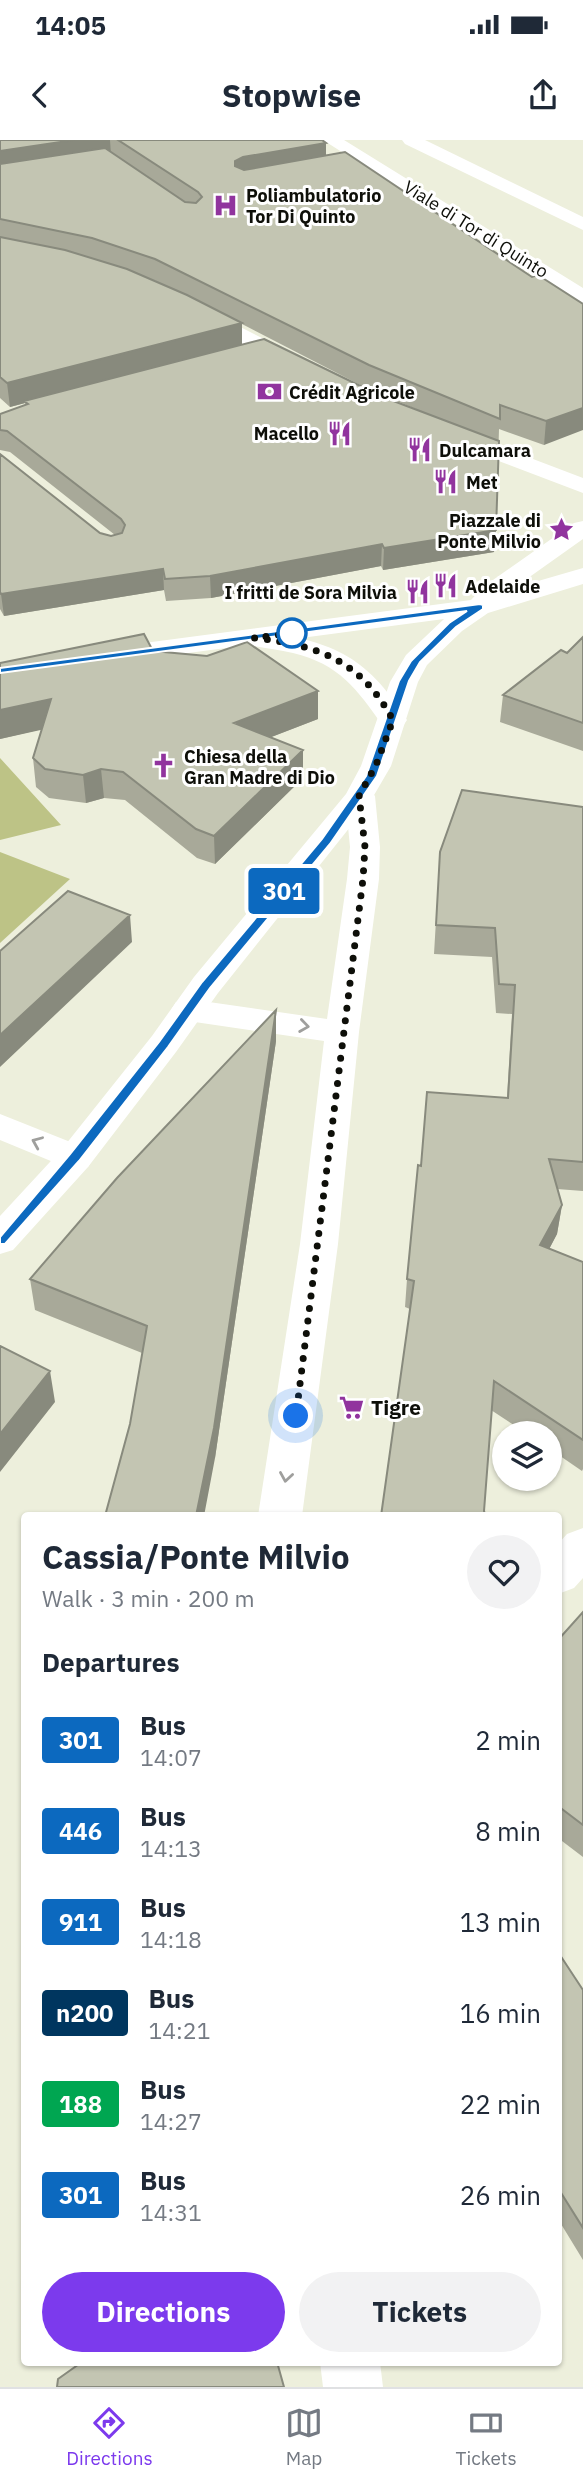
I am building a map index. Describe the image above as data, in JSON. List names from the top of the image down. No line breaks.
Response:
{"streets":{"street":["Viale di Tor di Quinto"]},"places":{"hospital":["Poliambulatorio Tor Di Quinto"],"bank":["Crédit Agricole"],"restaurant":["Macello","Dulcamara","Met","Adelaide","I fritti de Sora Milvia"],"place":["Piazzale di Ponte Milvio"],"church":["Chiesa della Gran Madre di Dio"],"supermarket":["Tigre"]},"lines":["bus line 301"],"page":{"status":"14:05","header":"Stopwise","on_map":"301","heading":[["Cassia/Ponte Milvio","Walk · 3 min · 200 m"],"Departures"],"list":[{"mark":"301","name":"Bus","note":"14:07","value":"2 min"},{"mark":"446","name":"Bus","note":"14:13","value":"8 min"},{"mark":"911","name":"Bus","note":"14:18","value":"13 min"},{"mark":"n200","name":"Bus","note":"14:21","value":"16 min"},{"mark":"188","name":"Bus","note":"14:27","value":"22 min"},{"mark":"301","name":"Bus","note":"14:31","value":"26 min"}],"buttons":["Directions","Tickets"],"tabs":["Directions","Map","Tickets"]}}
